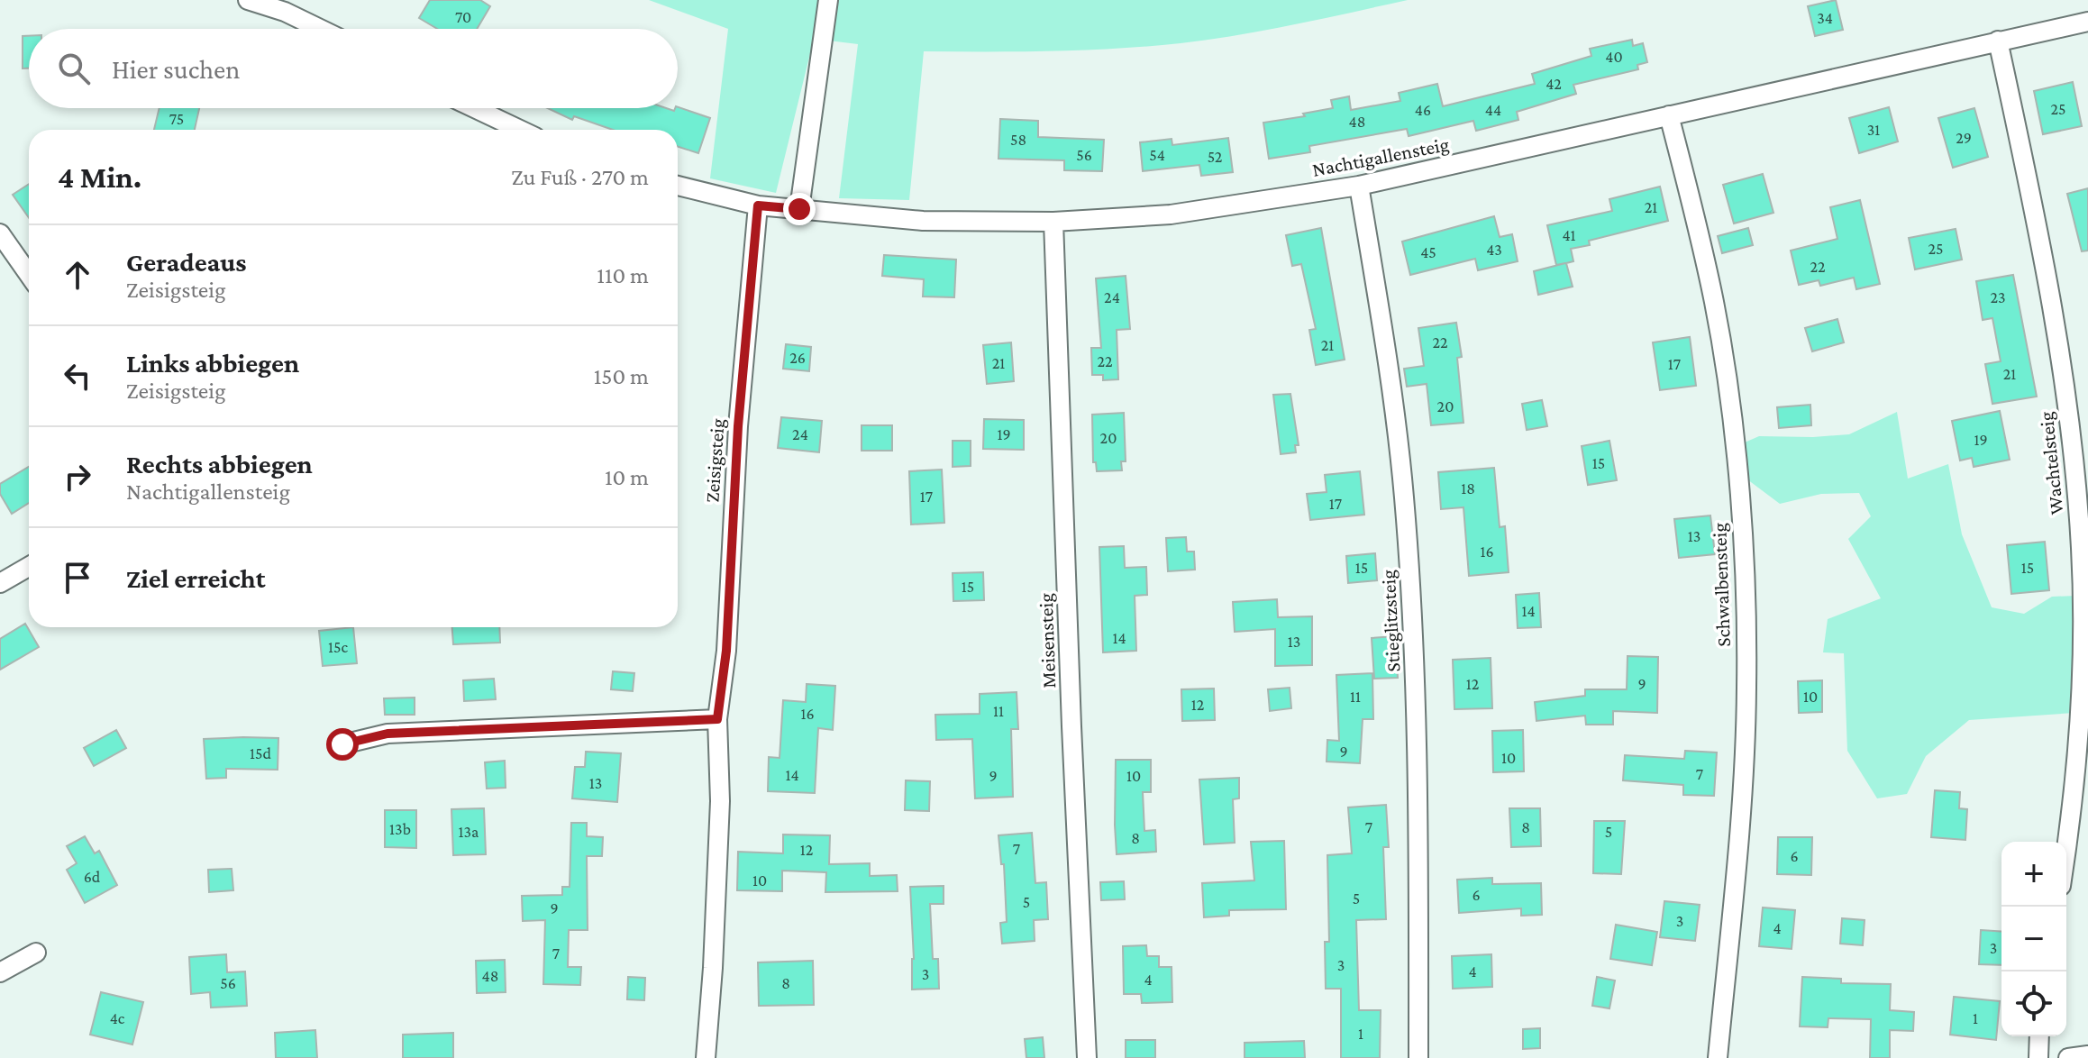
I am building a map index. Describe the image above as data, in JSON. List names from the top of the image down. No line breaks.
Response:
{"streets":{"street":["Nachtigallensteig","Zeisigsteig","Wachtelsteig","Schwalbensteig","Stieglitzsteig","Meisensteig"]},"crossings":[["Nachtigallensteig","Zeisigsteig"],["Nachtigallensteig","Wachtelsteig"],["Nachtigallensteig","Schwalbensteig"],["Nachtigallensteig","Stieglitzsteig"],["Nachtigallensteig","Meisensteig"]],"house_numbers":["70","34","40","42","25","46","44","75","48","31","29","58","56","54","52","21","41","25","43","45","22","24","23","22","21","26","22","21","17","21","20","24","19","20","19","15","18","17","17","13","16","15","15","15","14","14","13","15c","12","9","11","10","12","11","16","9","15d","10","7","14","9","10","13","7","8","13b","13a","5","8","7","12","6","6d","10","6","5","5","9","3","4","3","7","3","4","3","48","4","56","8","4c","1","1"],"page":{"search":"Hier suchen","heading":["4 Min.","Zu Fuß · 270 m"],"list":[["Geradeaus","Zeisigsteig","110 m"],["Links abbiegen","Zeisigsteig","150 m"],["Rechts abbiegen","Nachtigallensteig","10 m"],"Ziel erreicht"],"map_buttons":["+","−"]}}
